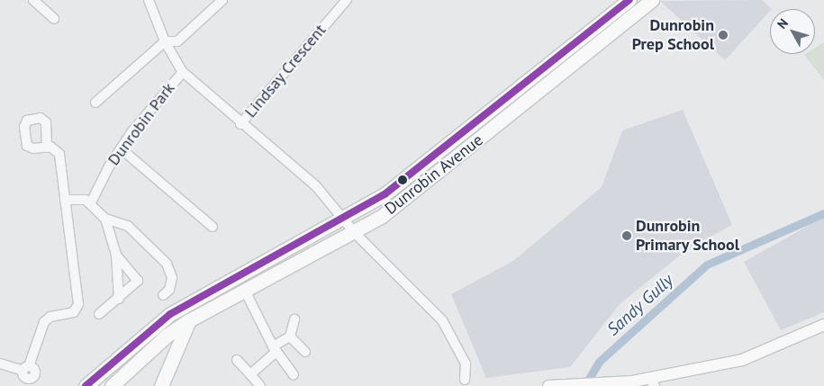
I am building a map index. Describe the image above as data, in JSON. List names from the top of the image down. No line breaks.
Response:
{"streets":{"highway":["Dunrobin Avenue"],"street":["Lindsay Crescent","Dunrobin Park"]},"crossings":[["Lindsay Crescent","Dunrobin Avenue"]],"water":["Sandy Gully"],"places":["Dunrobin Prep School","Dunrobin Primary School"],"north":"top left"}
